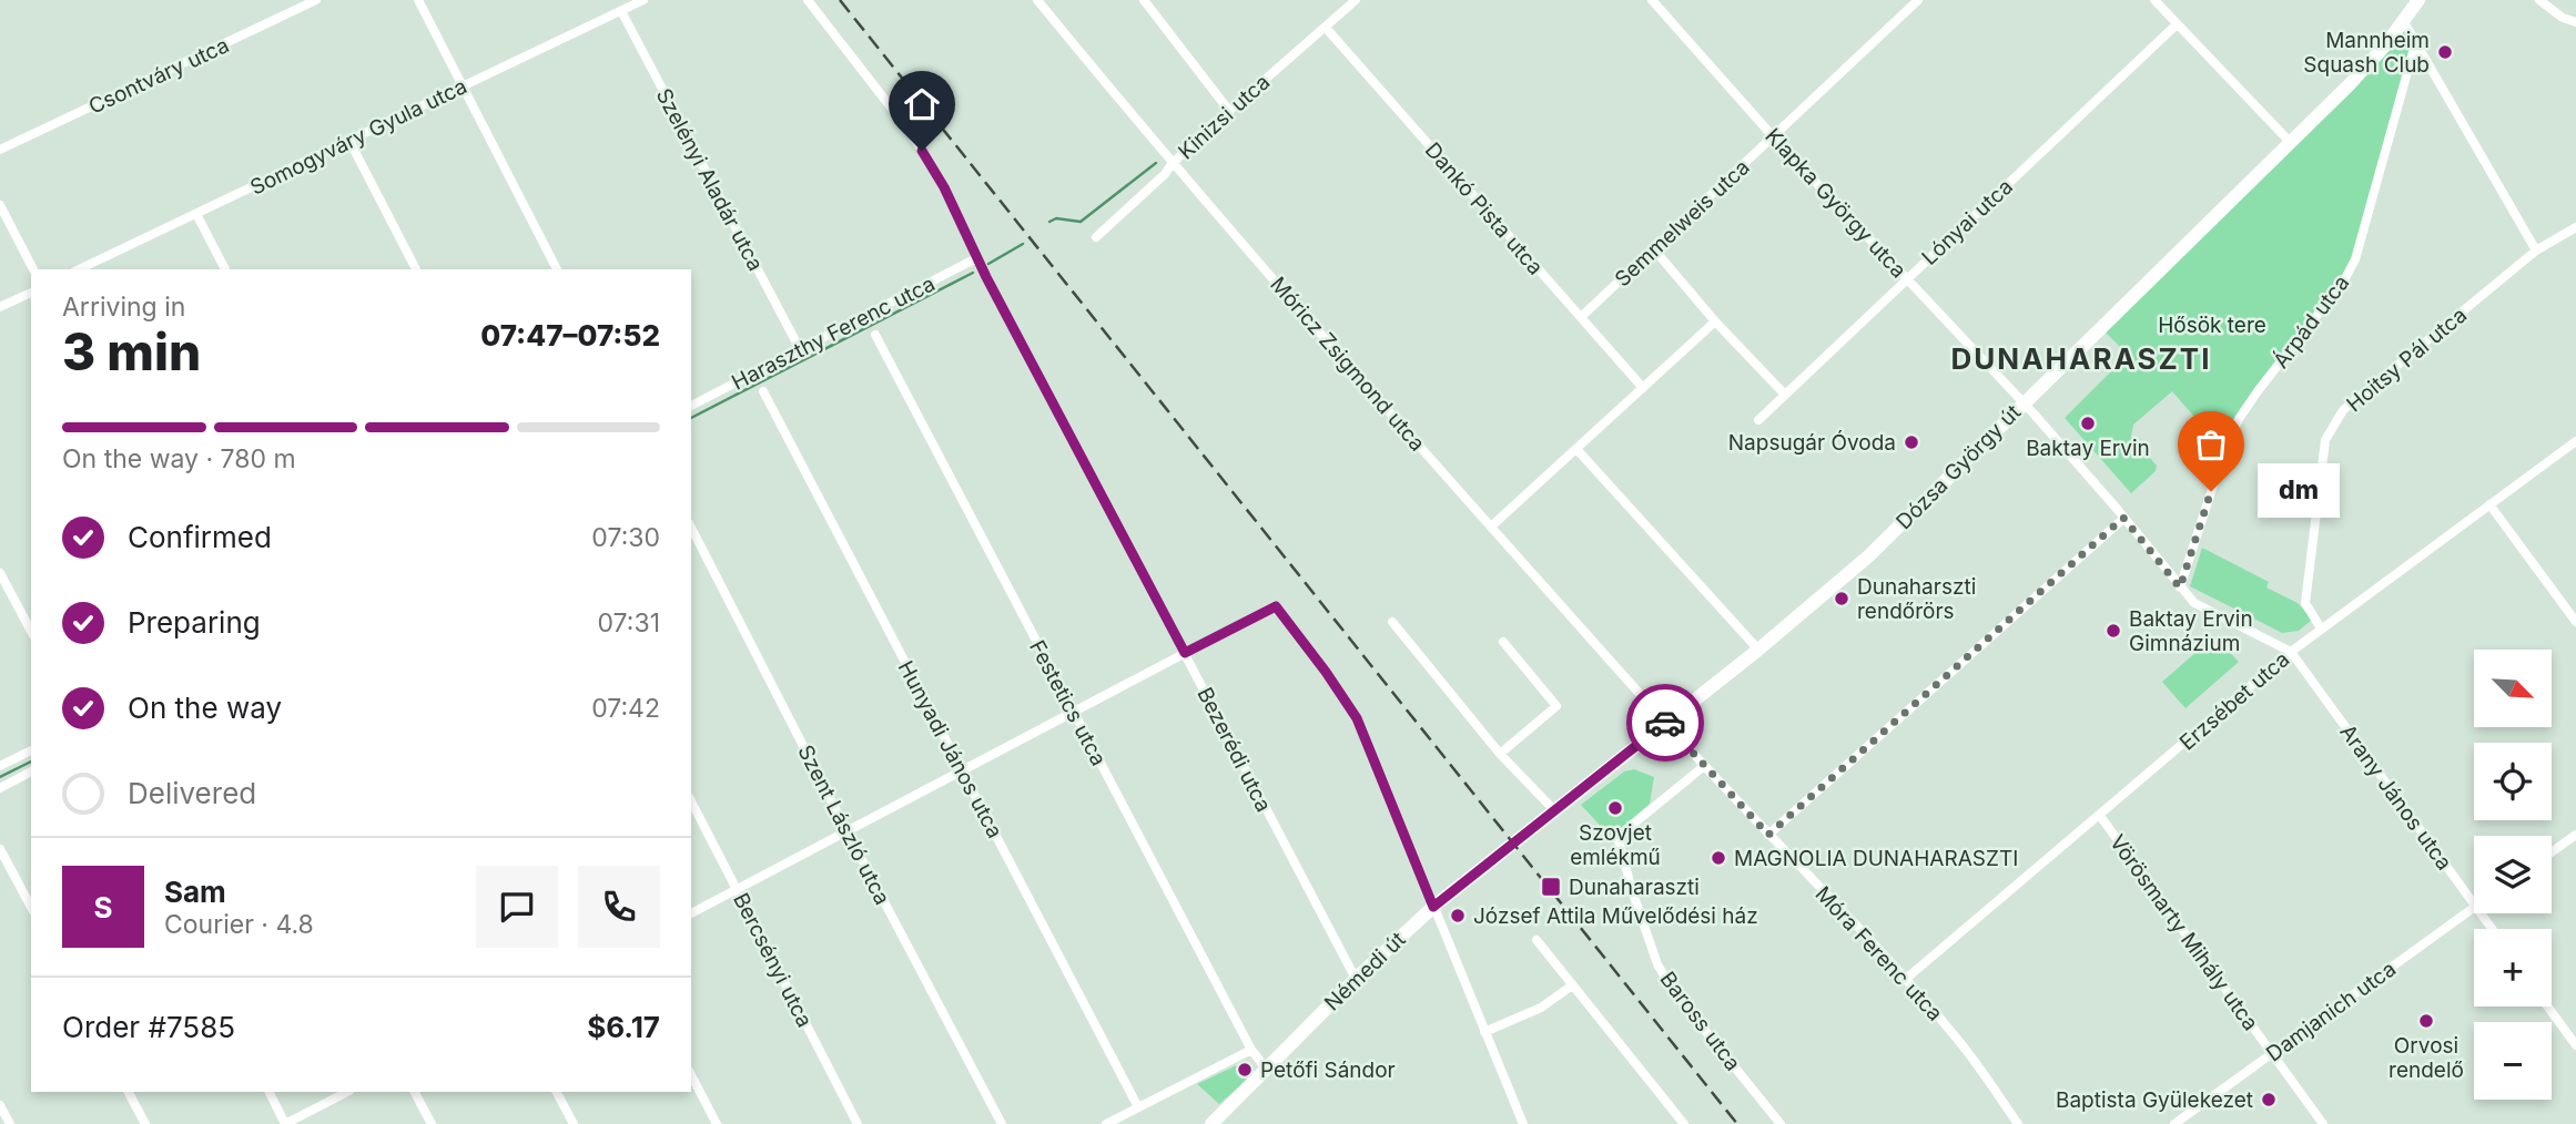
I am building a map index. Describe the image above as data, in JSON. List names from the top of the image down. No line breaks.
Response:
{"streets":{"main road":["Dózsa György út","Némedi út"],"street":["Csontváry utca","Kinizsi utca","Somogyváry Gyula utca","Szelényi Aladár utca","Klapka György utca","Dankó Pista utca","Lónyai utca","Semmelweis utca","Árpád utca","Haraszthy Ferenc utca","Hoitsy Pál utca","Móricz Zsigmond utca","Erzsébet utca","Festetics utca","Hunyadi János utca","Bezerédi utca","Arany János utca","Szent László utca","Vörösmarty Mihály utca","Móra Ferenc utca","Bercsényi utca","Damjanich utca","Baross utca"]},"crossings":[["Kinizsi utca","Dankó Pista utca"],["Kinizsi utca","Móricz Zsigmond utca"],["Somogyváry Gyula utca","Szelényi Aladár utca"],["Szelényi Aladár utca","Haraszthy Ferenc utca"],["Klapka György utca","Lónyai utca"],["Klapka György utca","Semmelweis utca"],["Klapka György utca","Árpád utca"],["Klapka György utca","Dózsa György út"],["Klapka György utca","Erzsébet utca"],["Klapka György utca","Arany János utca"],["Dankó Pista utca","Semmelweis utca"],["Haraszthy Ferenc utca","Bezerédi utca"],["Hoitsy Pál utca","Erzsébet utca"],["Móricz Zsigmond utca","Dózsa György út"],["Móricz Zsigmond utca","Móra Ferenc utca"],["Dózsa György út","Móra Ferenc utca"],["Dózsa György út","Némedi út"],["Erzsébet utca","Arany János utca"],["Erzsébet utca","Vörösmarty Mihály utca"],["Erzsébet utca","Móra Ferenc utca"],["Festetics utca","Némedi út"],["Bezerédi utca","Némedi út"],["Vörösmarty Mihály utca","Damjanich utca"],["Móra Ferenc utca","Baross utca"]],"districts":["DUNAHARASZTI"],"parks":["Hősök tere"],"places":{"other":["Mannheim Squash Club","Baktay Ervin","Napsugár Óvoda","dm","Dunaharszti rendőrörs","Baktay Ervin Gimnázium","Szovjet emlékmű","MAGNOLIA DUNAHARASZTI","József Attila Művelődési ház","Orvosi rendelő","Petőfi Sándor","Baptista Gyülekezet"],"transit":["Dunaharaszti"]},"north":"bottom right","page":{"heading":["3 min","Arriving in","07:47–07:52"],"panel":["Sam","Courier · 4.8","Order #7585","$6.17"],"bar":"On the way · 780 m","bubble":"dm","list":[["Confirmed","07:30"],["Preparing","07:31"],["On the way","07:42"],"Delivered"],"map_buttons":["+","−"],"round":"S"}}
